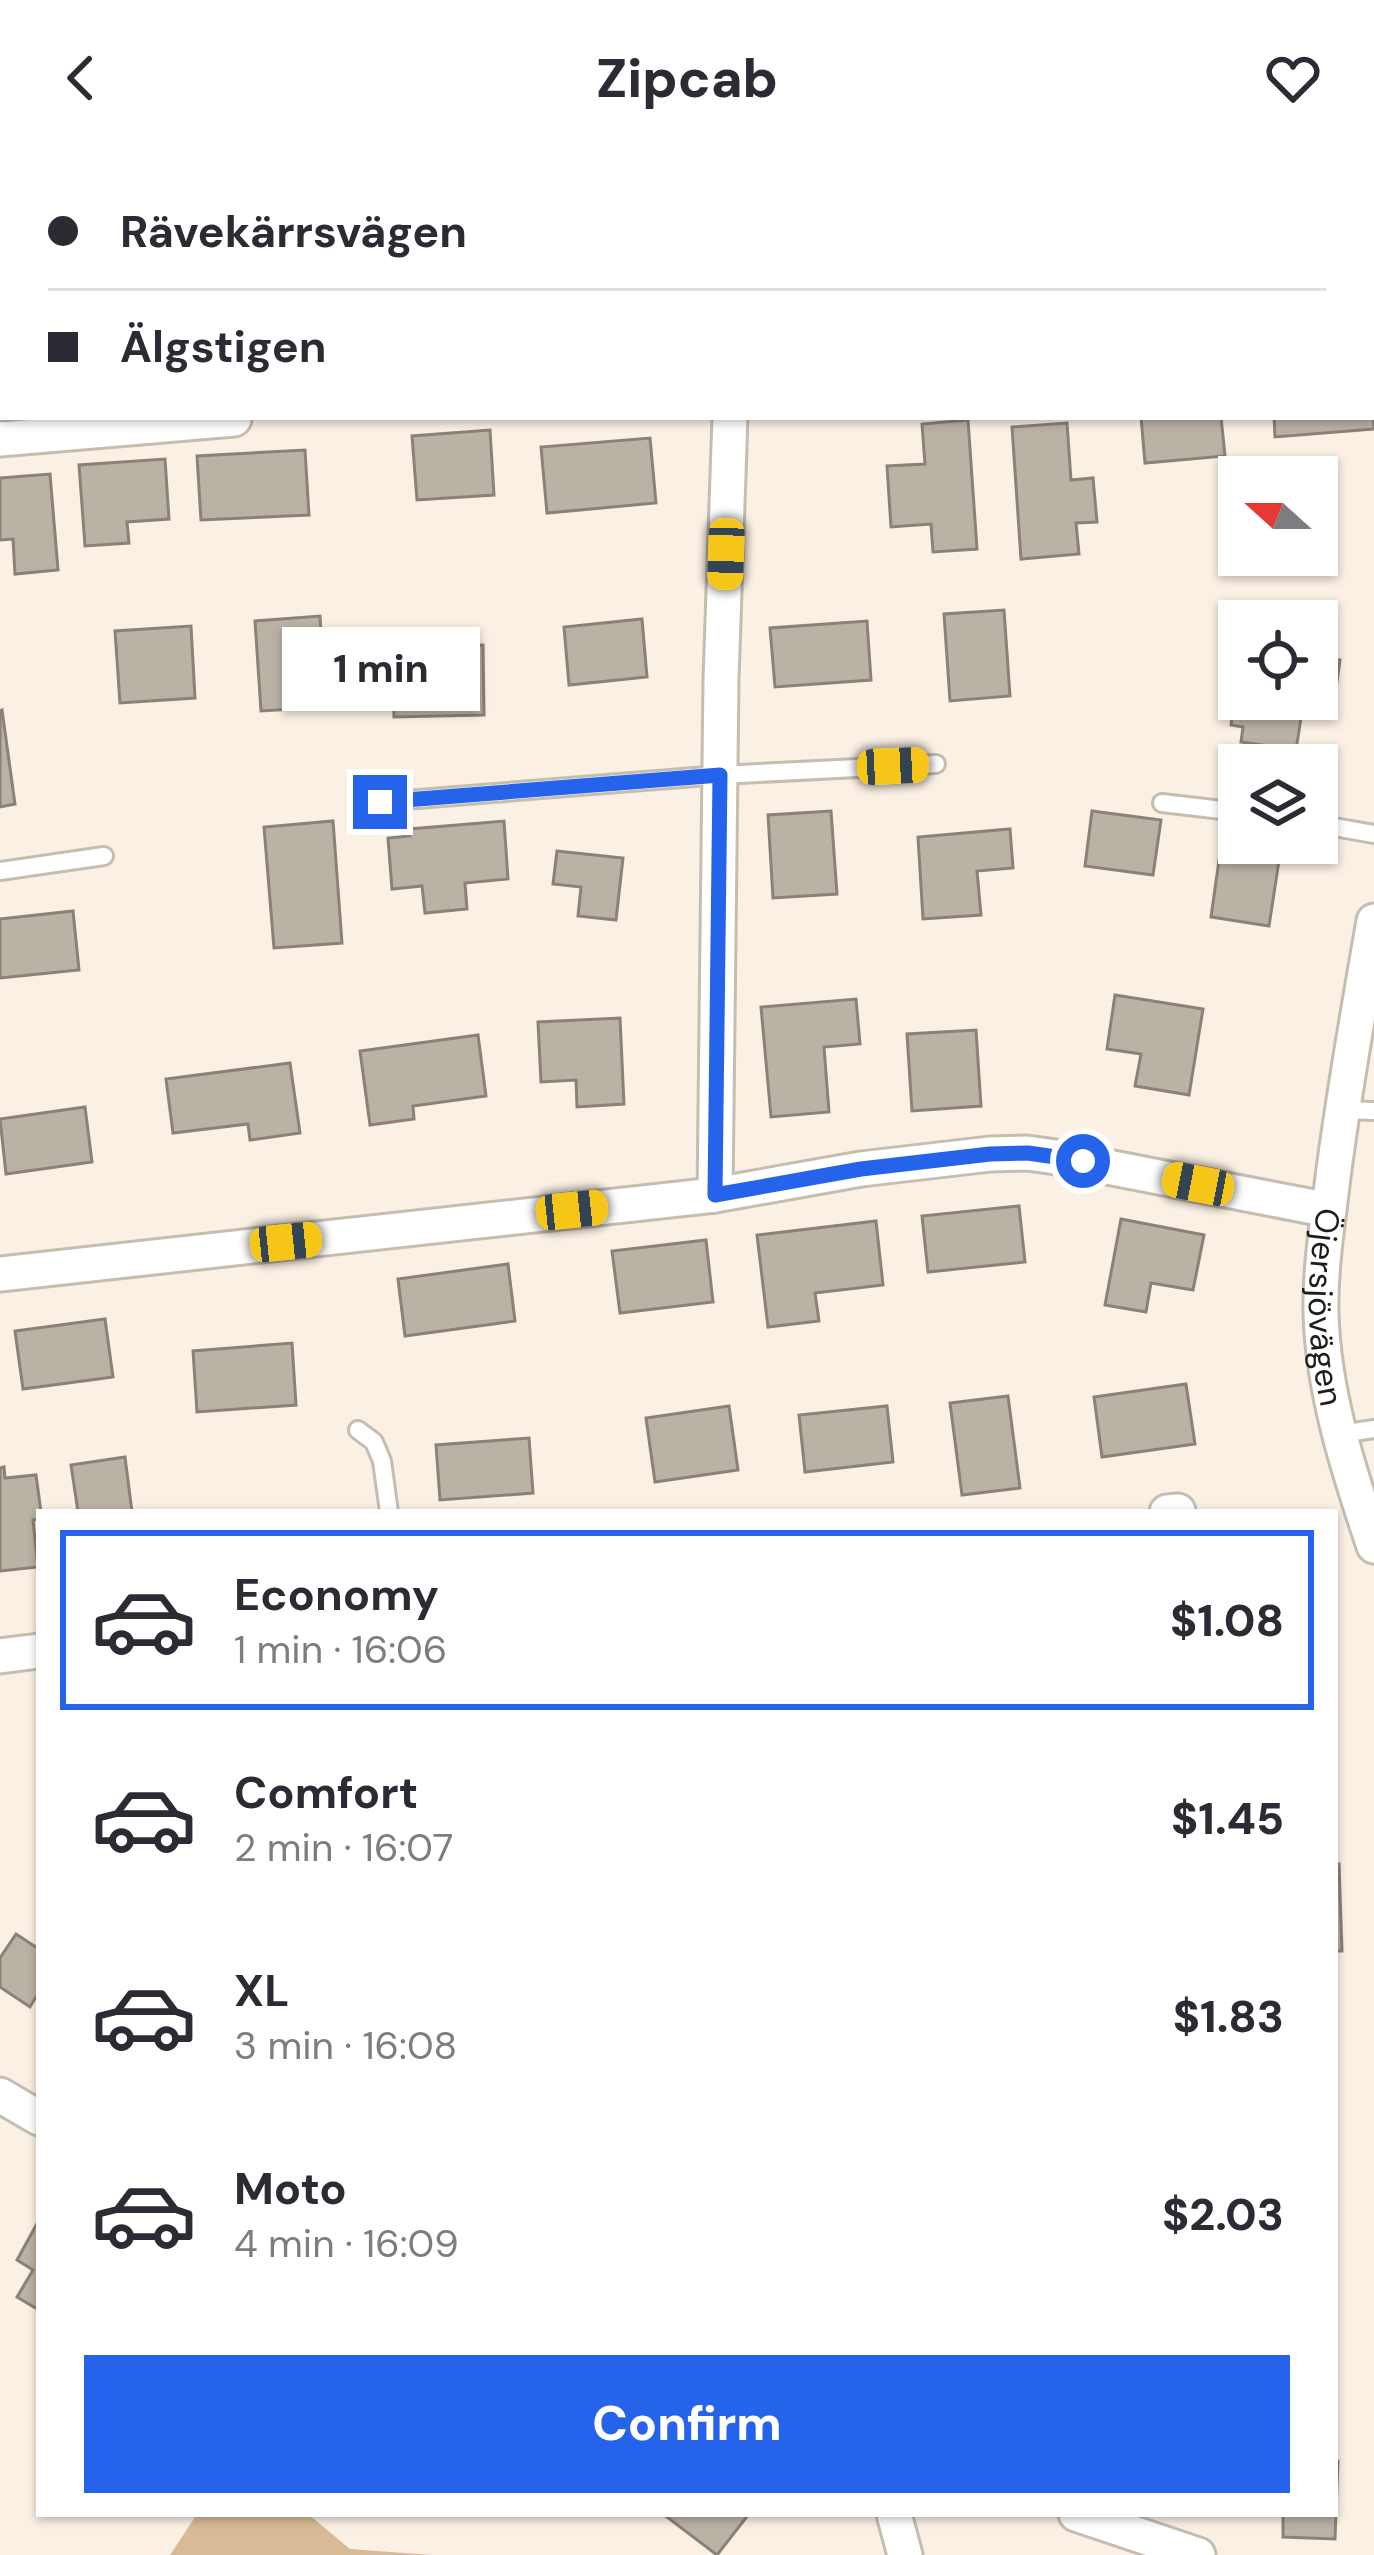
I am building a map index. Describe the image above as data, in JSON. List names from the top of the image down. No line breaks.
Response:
{"streets":{"street":["Öjersjövägen"]},"north":"left","page":{"header":"Zipcab","banner":["Rävekärrsvägen","Älgstigen"],"bubble":"1 min","list":[{"name":"Economy","note":"1 min · 16:06","value":"$1.08"},{"name":"Comfort","note":"2 min · 16:07","value":"$1.45"},{"name":"XL","note":"3 min · 16:08","value":"$1.83"},{"name":"Moto","note":"4 min · 16:09","value":"$2.03"}],"buttons":"Confirm"}}
